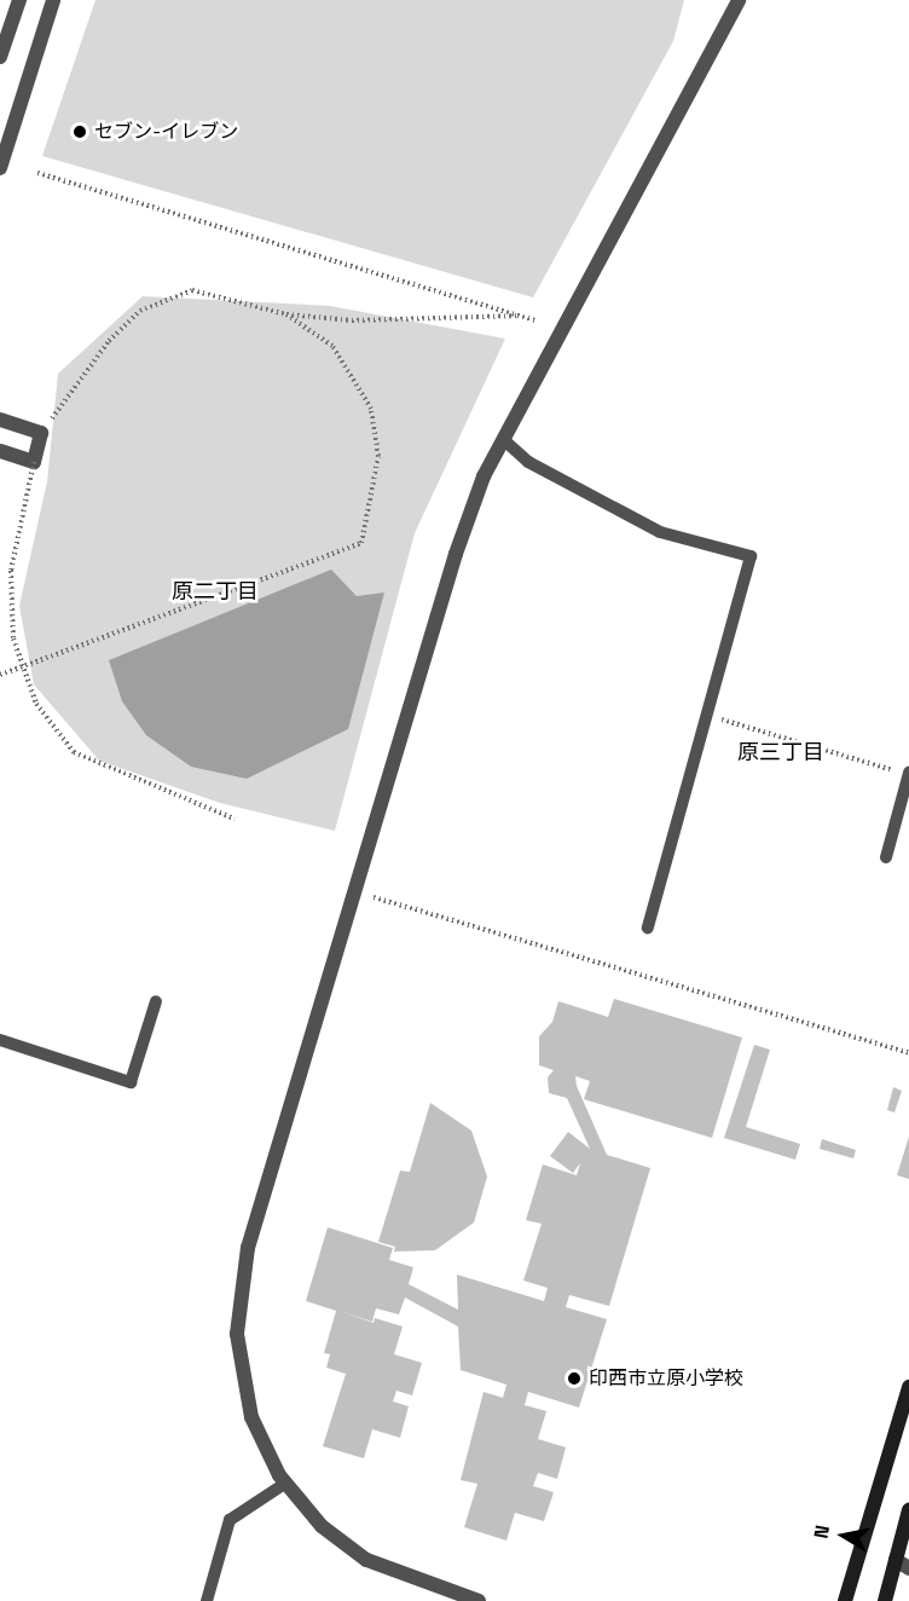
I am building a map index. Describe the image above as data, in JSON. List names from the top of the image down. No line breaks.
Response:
{"districts":["原二丁目","原三丁目"],"places":["セブン-イレブン","印西市立原小学校"],"north":"left"}
